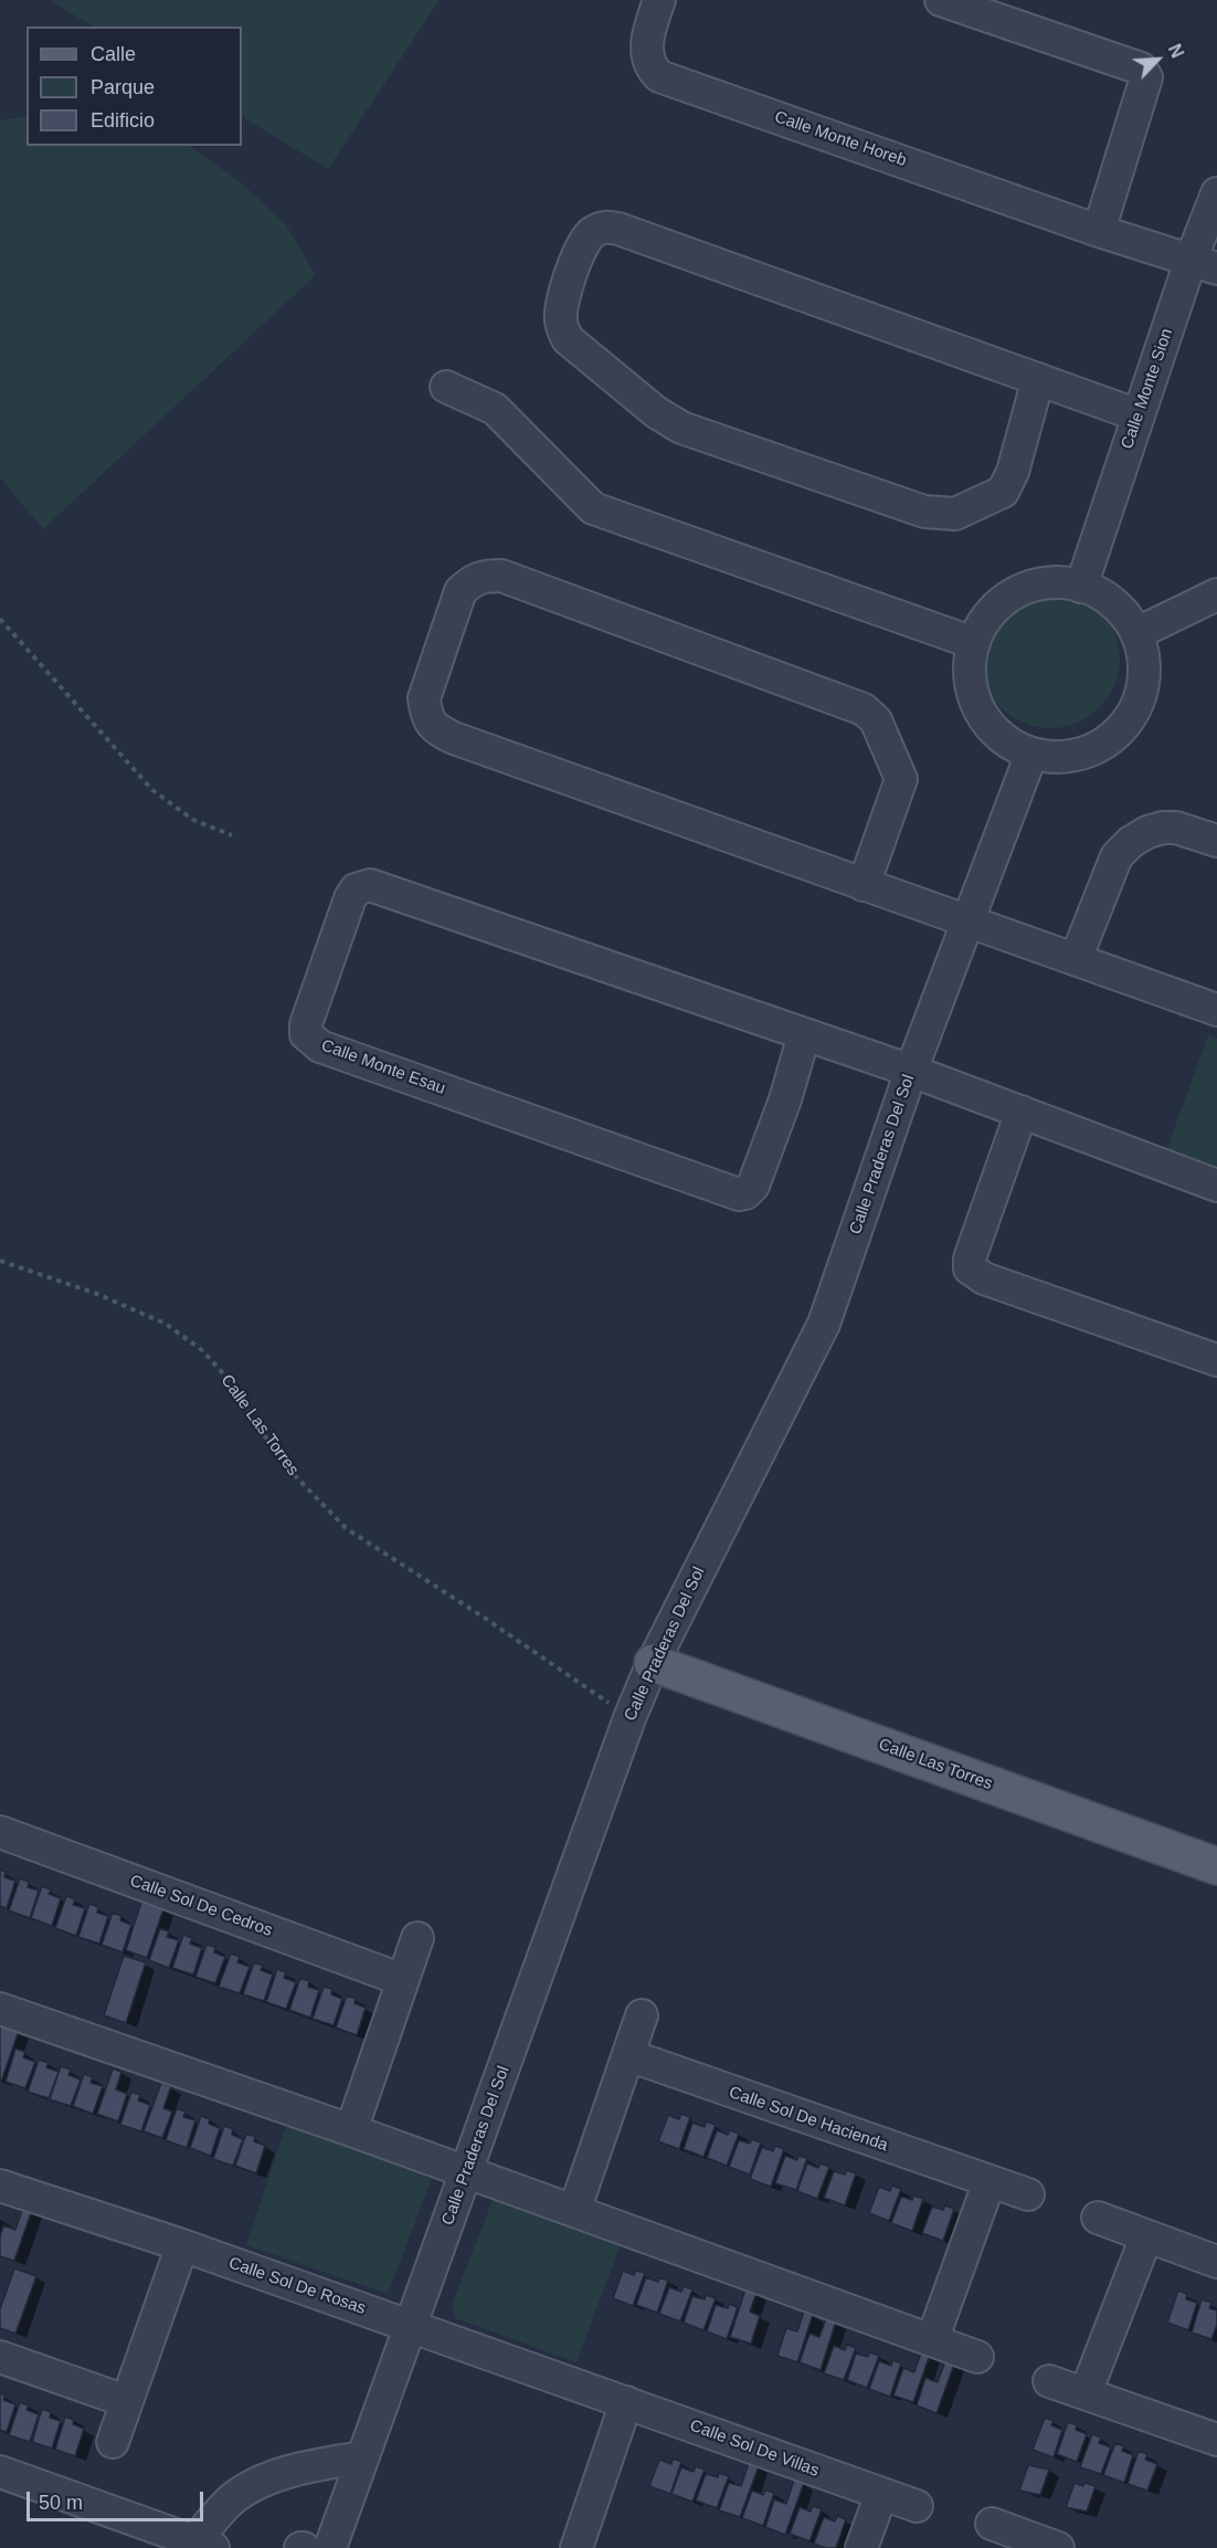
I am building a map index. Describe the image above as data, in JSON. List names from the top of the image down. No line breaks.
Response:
{"streets":{"main road":["Calle Las Torres"],"street":["Calle Monte Horeb","Calle Monte Sion","Calle Monte Esau","Calle Praderas Del Sol","Calle Sol De Cedros","Calle Sol De Hacienda","Calle Sol De Rosas","Calle Sol De Villas"]},"crossings":[["Calle Monte Horeb","Calle Monte Sion"],["Calle Monte Sion","Calle Praderas Del Sol"],["Calle Monte Esau","Calle Praderas Del Sol"],["Calle Praderas Del Sol","Calle Las Torres"],["Calle Praderas Del Sol","Calle Sol De Rosas"],["Calle Praderas Del Sol","Calle Sol De Villas"],["Calle Sol De Rosas","Calle Sol De Villas"]],"legend":["Calle","Parque","Edificio"],"scale_bar":"50 m","north":"top right"}
